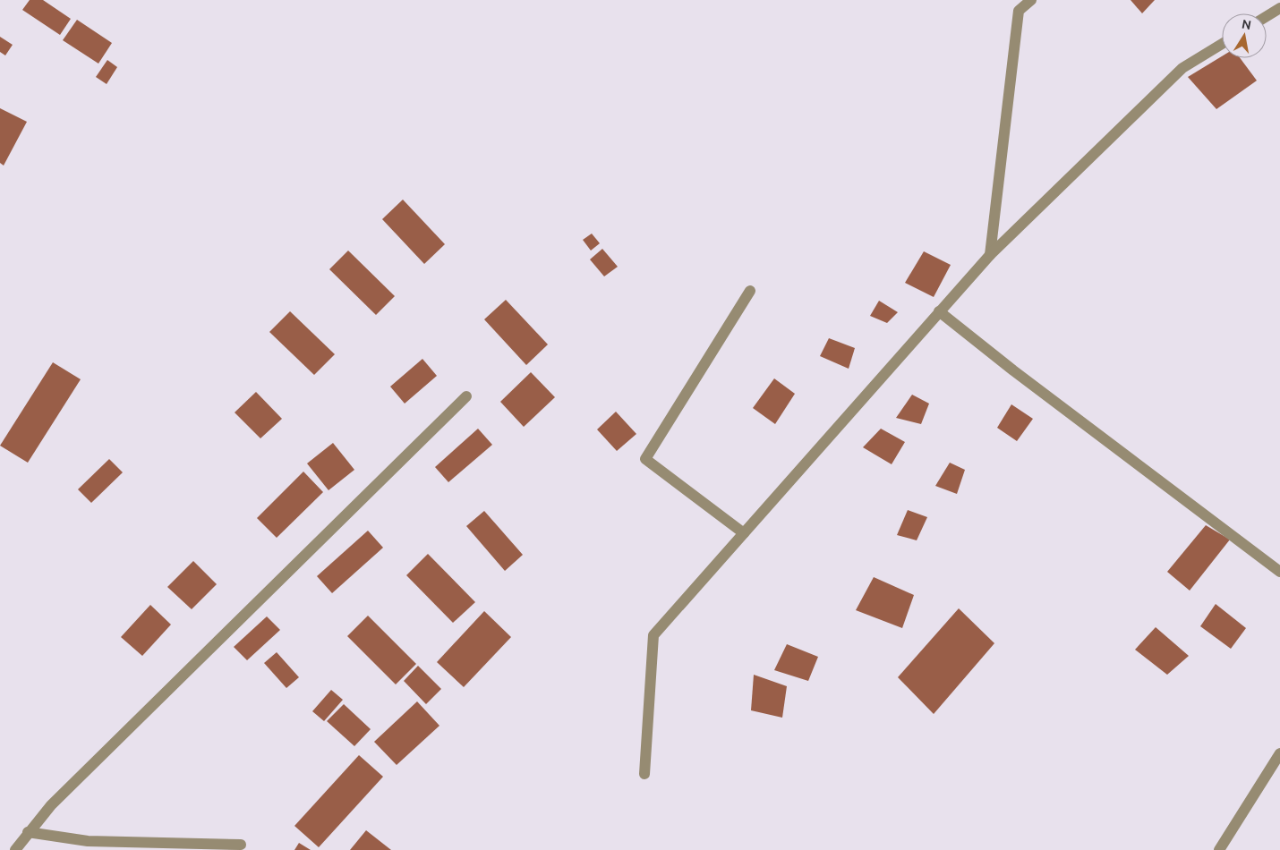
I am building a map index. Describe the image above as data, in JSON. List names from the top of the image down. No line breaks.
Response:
{"north":"top"}
